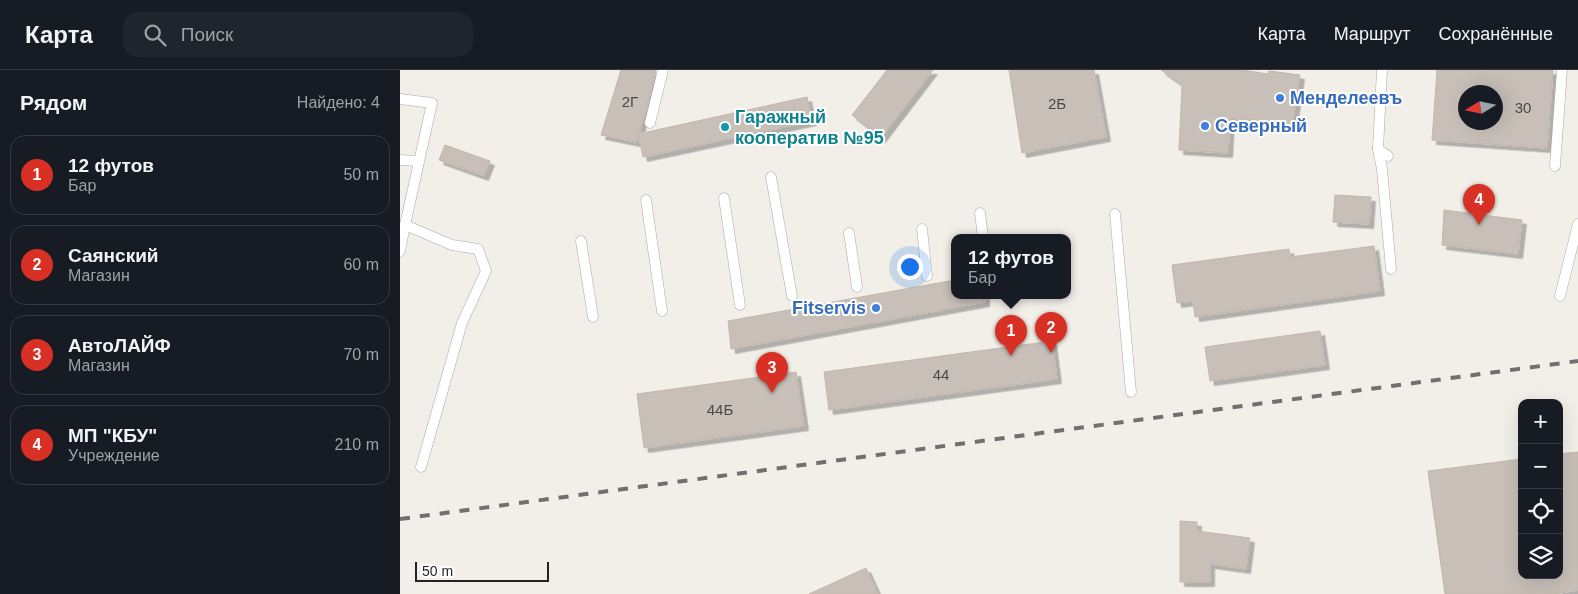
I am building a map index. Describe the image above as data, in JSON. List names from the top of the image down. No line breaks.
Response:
{"places":["Менделеевъ","Северный","Гаражный кооператив №95","Fitservis"],"house_numbers":["2Г","2Б","30","44","44Б"],"scale_bar":"50 m","north":"left","page":{"header":"Карта","search":"Поиск","nav":["Карта","Маршрут","Сохранённые"],"heading":["Рядом","Найдено: 4"],"list":[{"mark":"1","name":"12 футов","note":"Бар","value":"50 m"},{"mark":"2","name":"Саянский","note":"Магазин","value":"60 m"},{"mark":"3","name":"АвтоЛАЙФ","note":"Магазин","value":"70 m"},{"mark":"4","name":"МП \"КБУ\"","note":"Учреждение","value":"210 m"}],"pins":["4","2","1","3"],"popup":["12 футов","Бар"],"map_buttons":["+","−"],"scale":"50 m"}}
